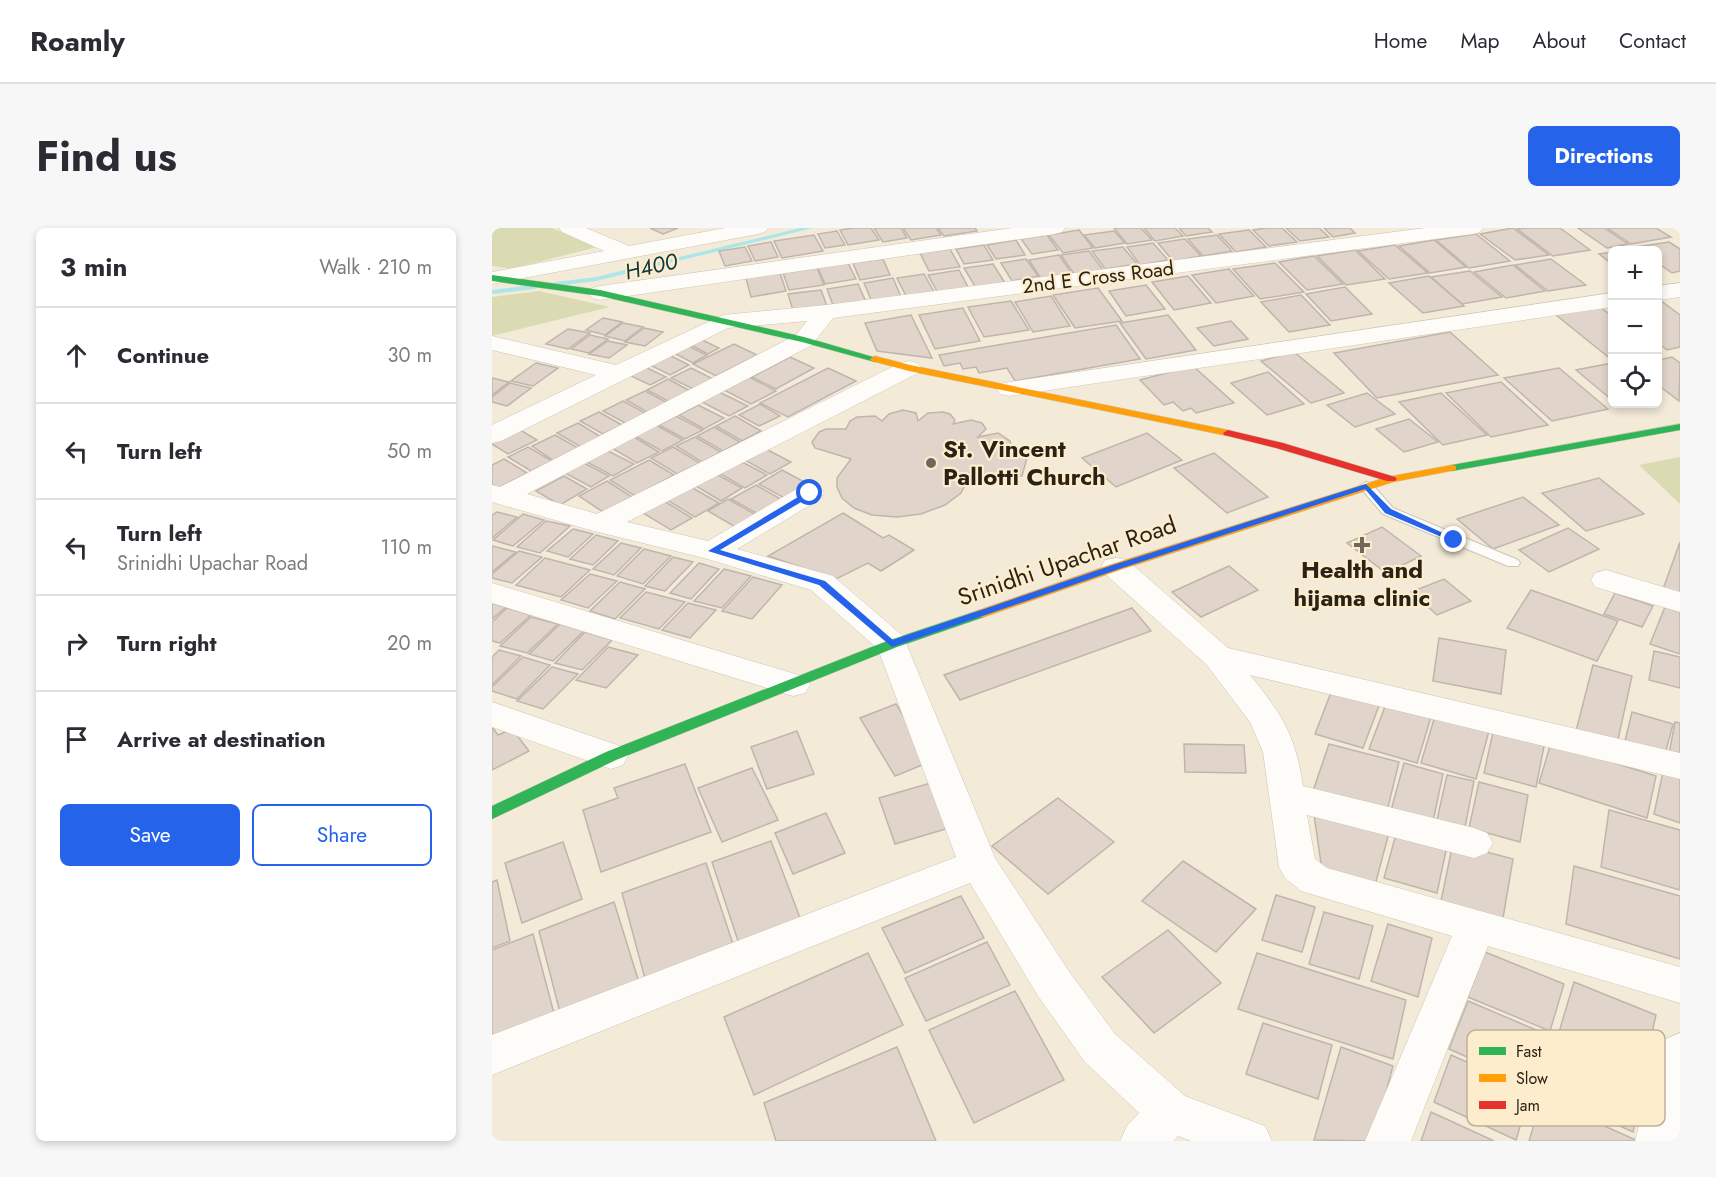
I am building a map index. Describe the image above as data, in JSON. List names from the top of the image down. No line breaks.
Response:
{"streets":{"street":["2nd E Cross Road","Srinidhi Upachar Road"]},"water":["H400"],"places":{"other":["St. Vincent Pallotti Church"],"health":["Health and hijama clinic"]},"legend":["Fast","Slow","Jam"],"page":{"header":"Roamly","nav":["Home","Map","About","Contact"],"title":"Find us","buttons":["Directions",["Save","Share"]],"heading":["3 min","Walk · 210 m"],"map_buttons":["+","−"],"list":[["Continue","30 m"],["Turn left","50 m"],["Turn left","Srinidhi Upachar Road","110 m"],["Turn right","20 m"],"Arrive at destination"]}}
